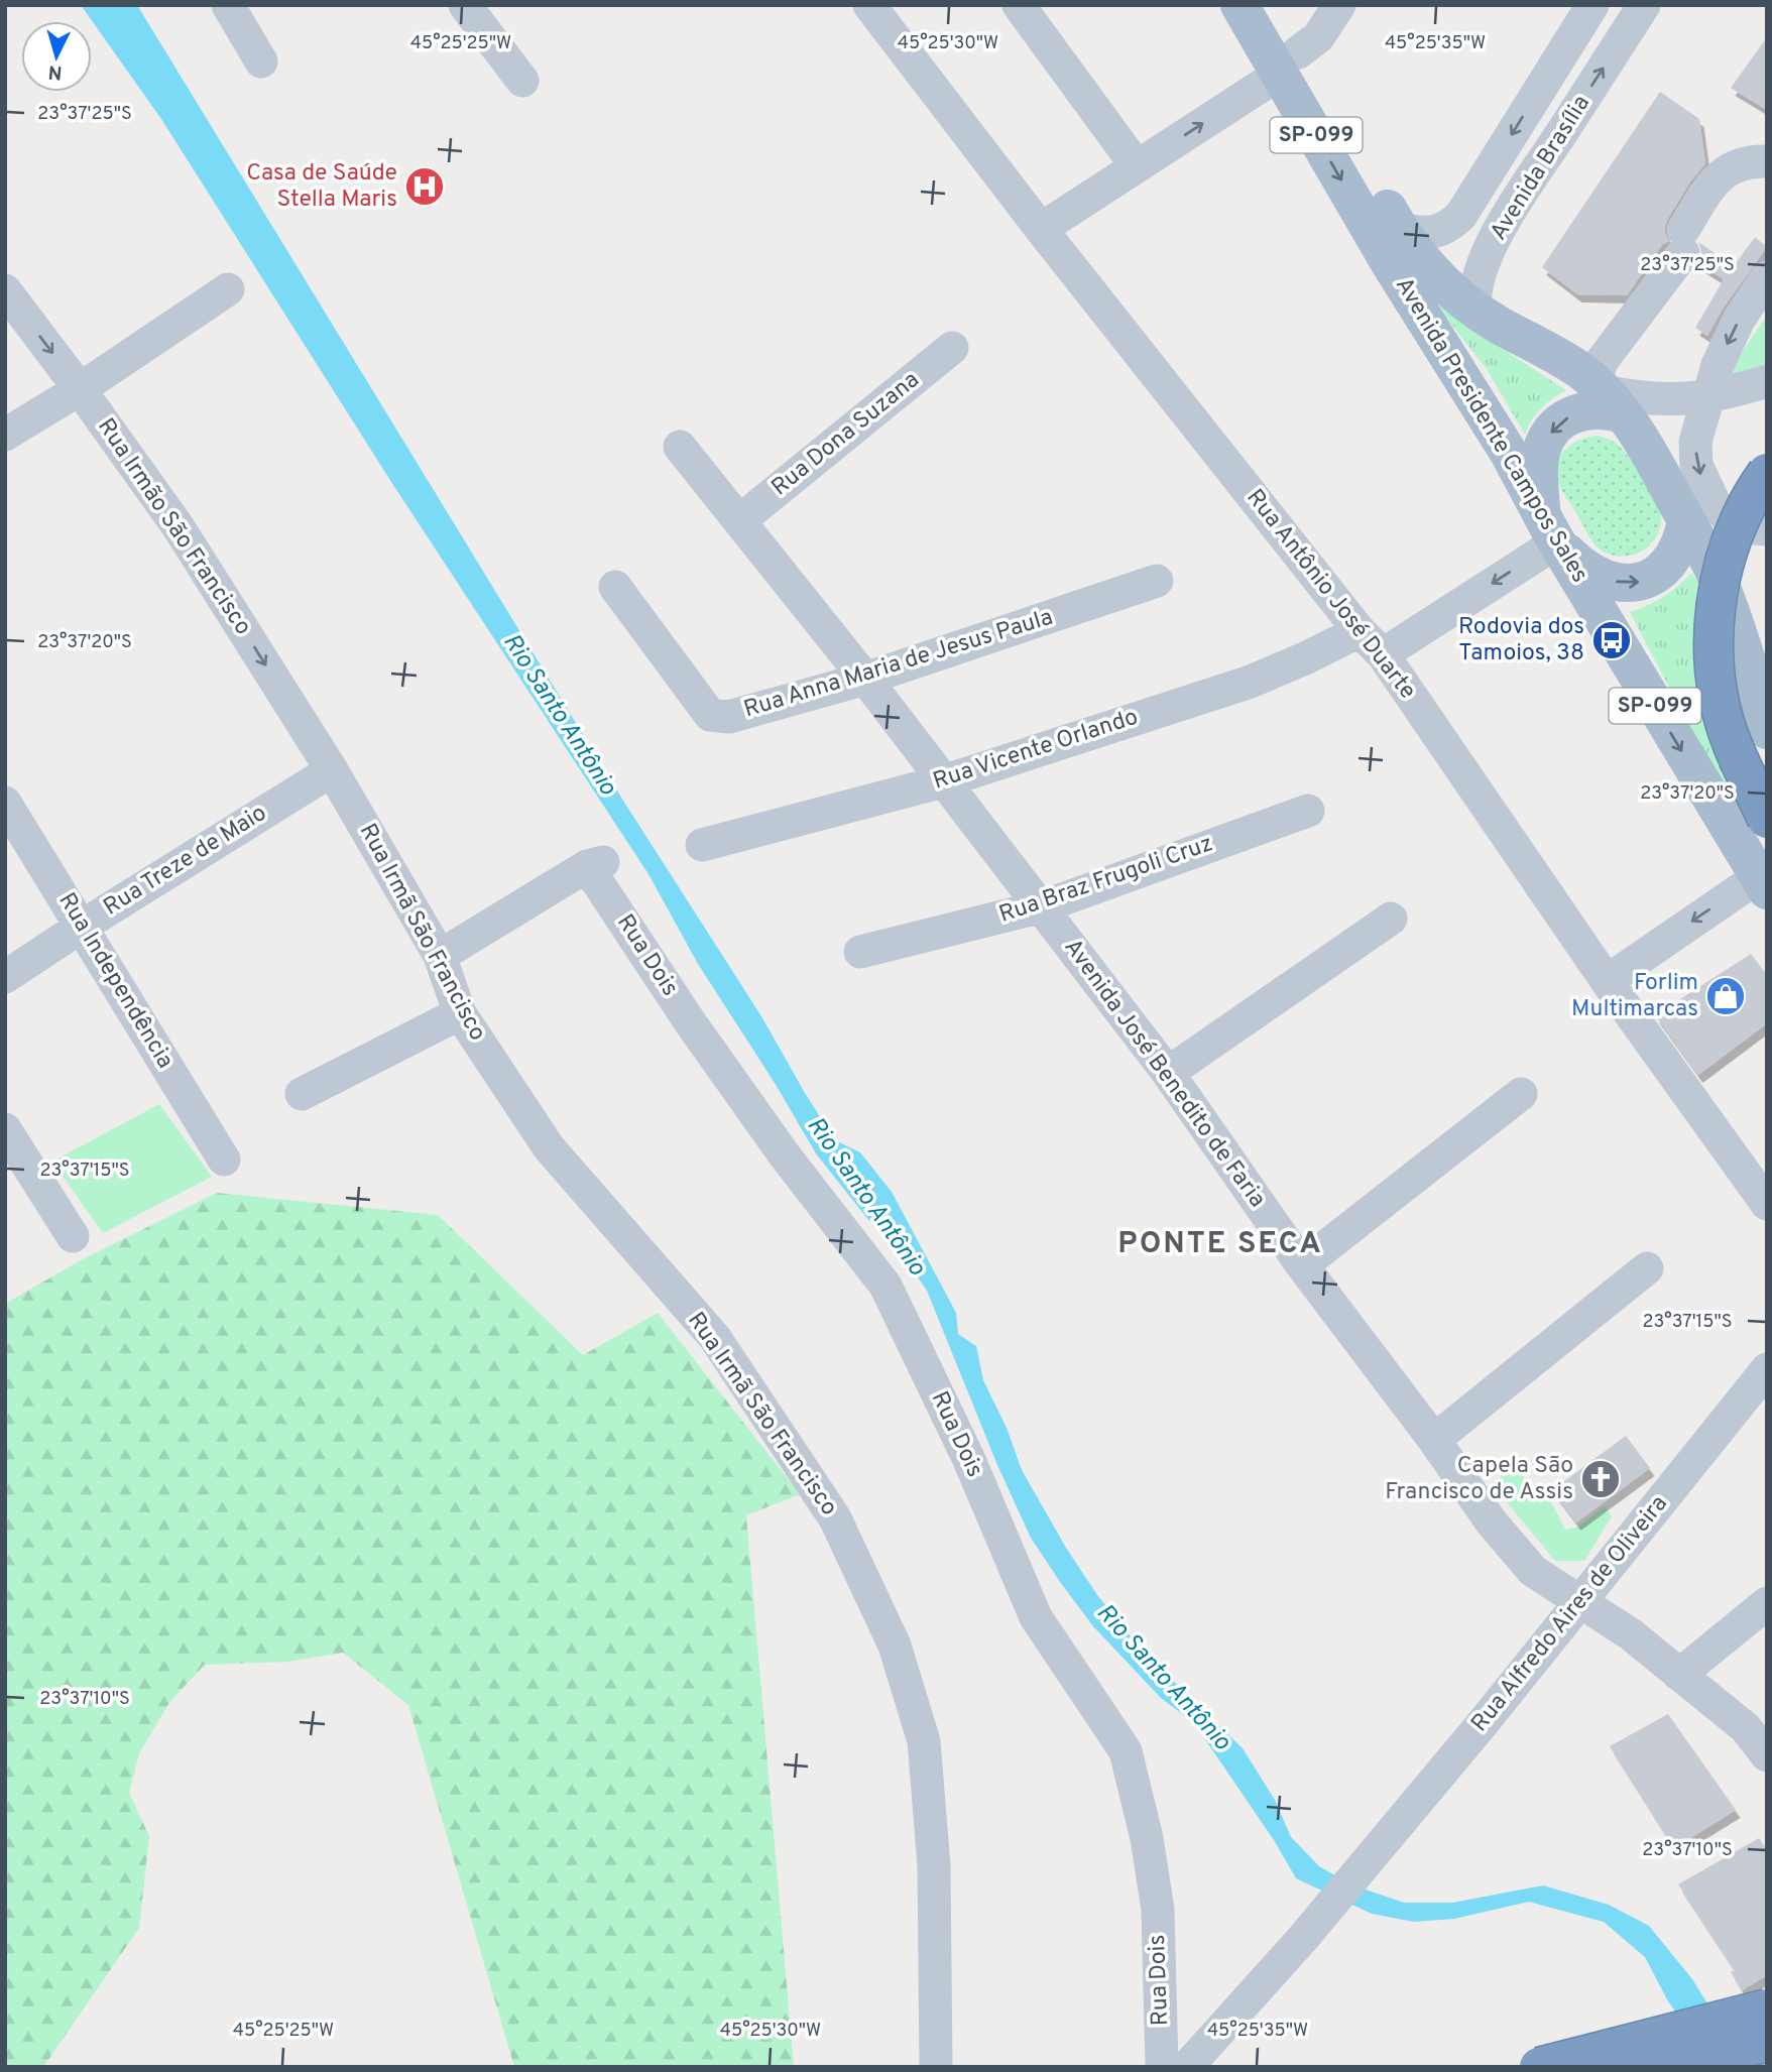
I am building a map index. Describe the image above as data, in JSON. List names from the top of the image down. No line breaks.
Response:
{"streets":{"main road":["SP-099","Avenida Presidente Campos Sales"],"street":["Avenida Brasília","Rua Dona Suzana","Rua Irmão São Francisco","Rua Antônio José Duarte","Rua Anna Maria de Jesus Paula","Rua Vicente Orlando","Rua Treze de Maio","Rua Braz Frugoli Cruz","Rua Irmã São Francisco","Rua Dois","Rua Independência","Avenida José Benedito de Faria","Rua Alfredo Aires de Oliveira"]},"crossings":[["SP-099","Avenida Presidente Campos Sales"],["SP-099","Rua Vicente Orlando"],["Avenida Brasília","Avenida Presidente Campos Sales"],["Avenida Presidente Campos Sales","Rua Vicente Orlando"],["Rua Dona Suzana","Avenida José Benedito de Faria"],["Rua Irmão São Francisco","Rua Treze de Maio"],["Rua Irmão São Francisco","Rua Irmã São Francisco"],["Rua Antônio José Duarte","Rua Vicente Orlando"],["Rua Anna Maria de Jesus Paula","Avenida José Benedito de Faria"],["Rua Vicente Orlando","Avenida José Benedito de Faria"],["Rua Treze de Maio","Rua Irmã São Francisco"],["Rua Treze de Maio","Rua Independência"],["Rua Braz Frugoli Cruz","Avenida José Benedito de Faria"],["Rua Irmã São Francisco","Rua Dois"],["Avenida José Benedito de Faria","Rua Alfredo Aires de Oliveira"]],"one_way":["Rua Irmão São Francisco"],"districts":["PONTE SECA"],"water":["Rio Santo Antônio"],"places":{"hospital":["Casa de Saúde Stella Maris"],"bus stop":["Rodovia dos Tamoios, 38"],"shop":["Forlim Multimarcas"],"church":["Capela São Francisco de Assis"]},"north":"bottom","coordinates":["45°25'25\"W","45°25'30\"W","45°25'35\"W","23°37'25\"S","23°37'20\"S","23°37'15\"S","23°37'10\"S"]}
